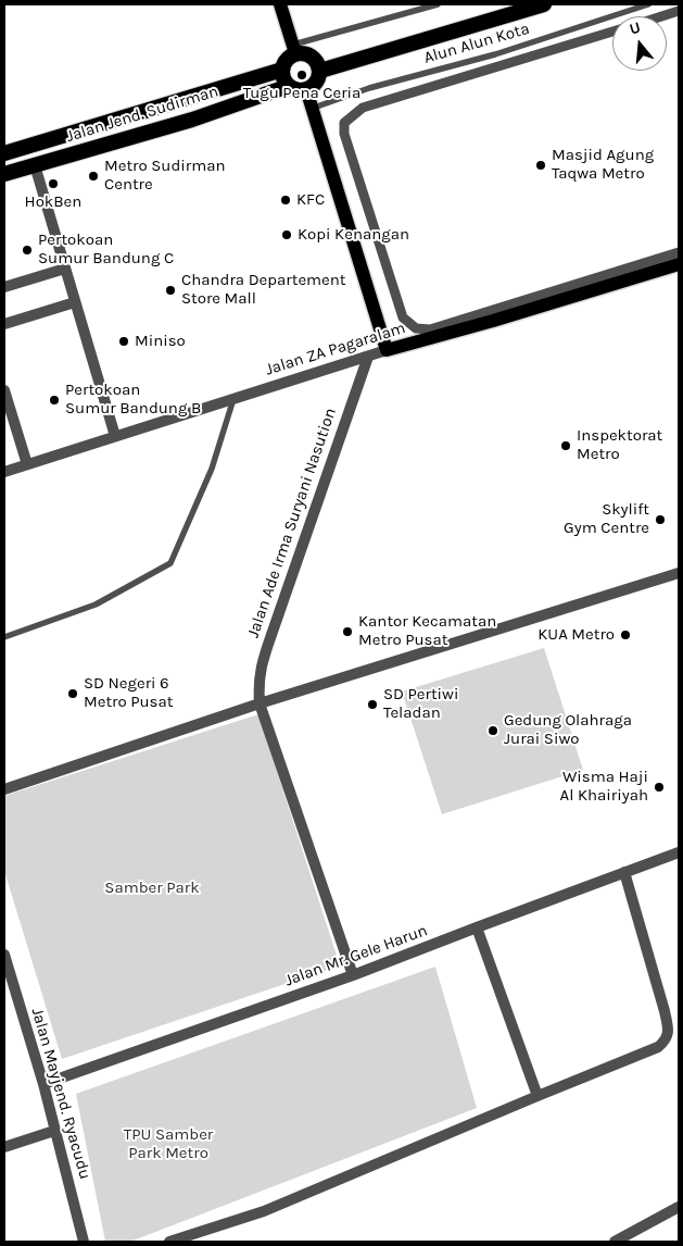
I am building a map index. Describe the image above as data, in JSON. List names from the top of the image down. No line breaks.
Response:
{"streets":{"highway":["Jalan Jend. Sudirman"],"main road":["Jalan ZA Pagaralam"],"street":["Jalan Ade Irma Suryani Nasution","Jalan Mr. Gele Harun","Jalan Mayjend. Ryacudu"],"lane":["Alun Alun Kota"]},"crossings":[["Jalan ZA Pagaralam","Jalan Ade Irma Suryani Nasution"],["Jalan Ade Irma Suryani Nasution","Jalan Mr. Gele Harun"],["Jalan Mr. Gele Harun","Jalan Mayjend. Ryacudu"]],"parks":["Samber Park","TPU Samber Park Metro"],"places":["Tugu Pena Ceria","Masjid Agung Taqwa Metro","Metro Sudirman Centre","HokBen","KFC","Kopi Kenangan","Pertokoan Sumur Bandung C","Chandra Departement Store Mall","Miniso","Pertokoan Sumur Bandung B","Inspektorat Metro","Skylift Gym Centre","Kantor Kecamatan Metro Pusat","KUA Metro","SD Negeri 6 Metro Pusat","SD Pertiwi Teladan","Gedung Olahraga Jurai Siwo","Wisma Haji Al Khairiyah"],"north":"top"}
